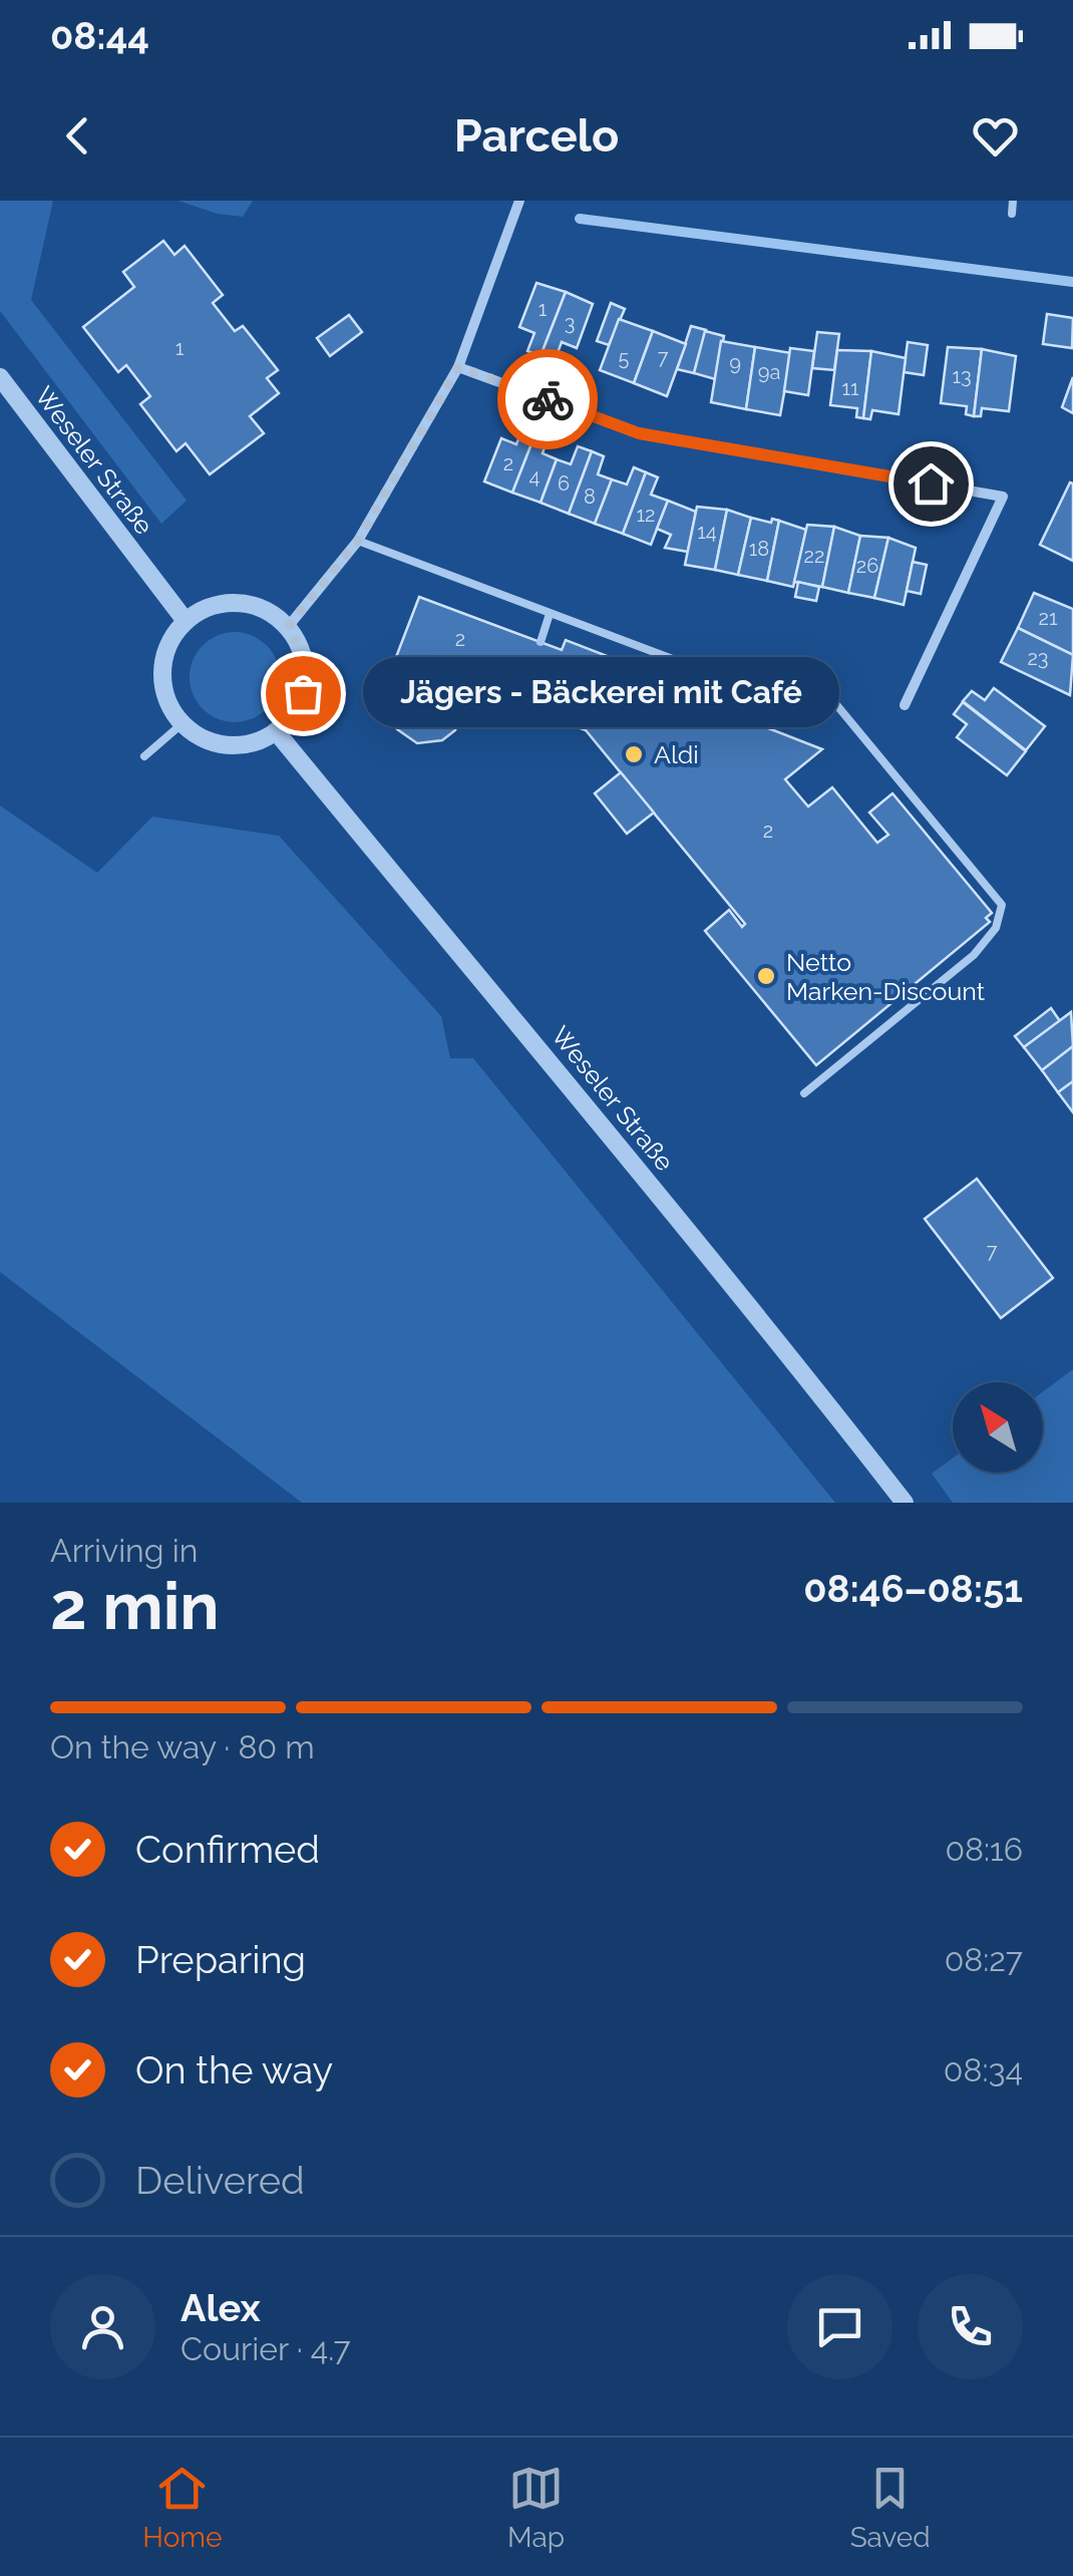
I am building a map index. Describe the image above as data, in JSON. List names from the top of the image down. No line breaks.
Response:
{"streets":{"street":["Weseler Straße"]},"places":["Jägers - Bäckerei mit Café","Aldi","Netto Marken-Discount"],"house_numbers":["1","3","1","7","5","9","9a","13","11","2","4","6","8","12","14","18","22","26","21","2","23","2","7"],"north":"top left","page":{"status":"08:44","header":"Parcelo","bubble":"Jägers - Bäckerei mit Café","heading":["2 min","Arriving in","08:46–08:51"],"panel":["Alex","Courier · 4.7"],"bar":"On the way · 80 m","list":[["Confirmed","08:16"],["Preparing","08:27"],["On the way","08:34"],"Delivered"],"tabs":["Home","Map","Saved"]}}
